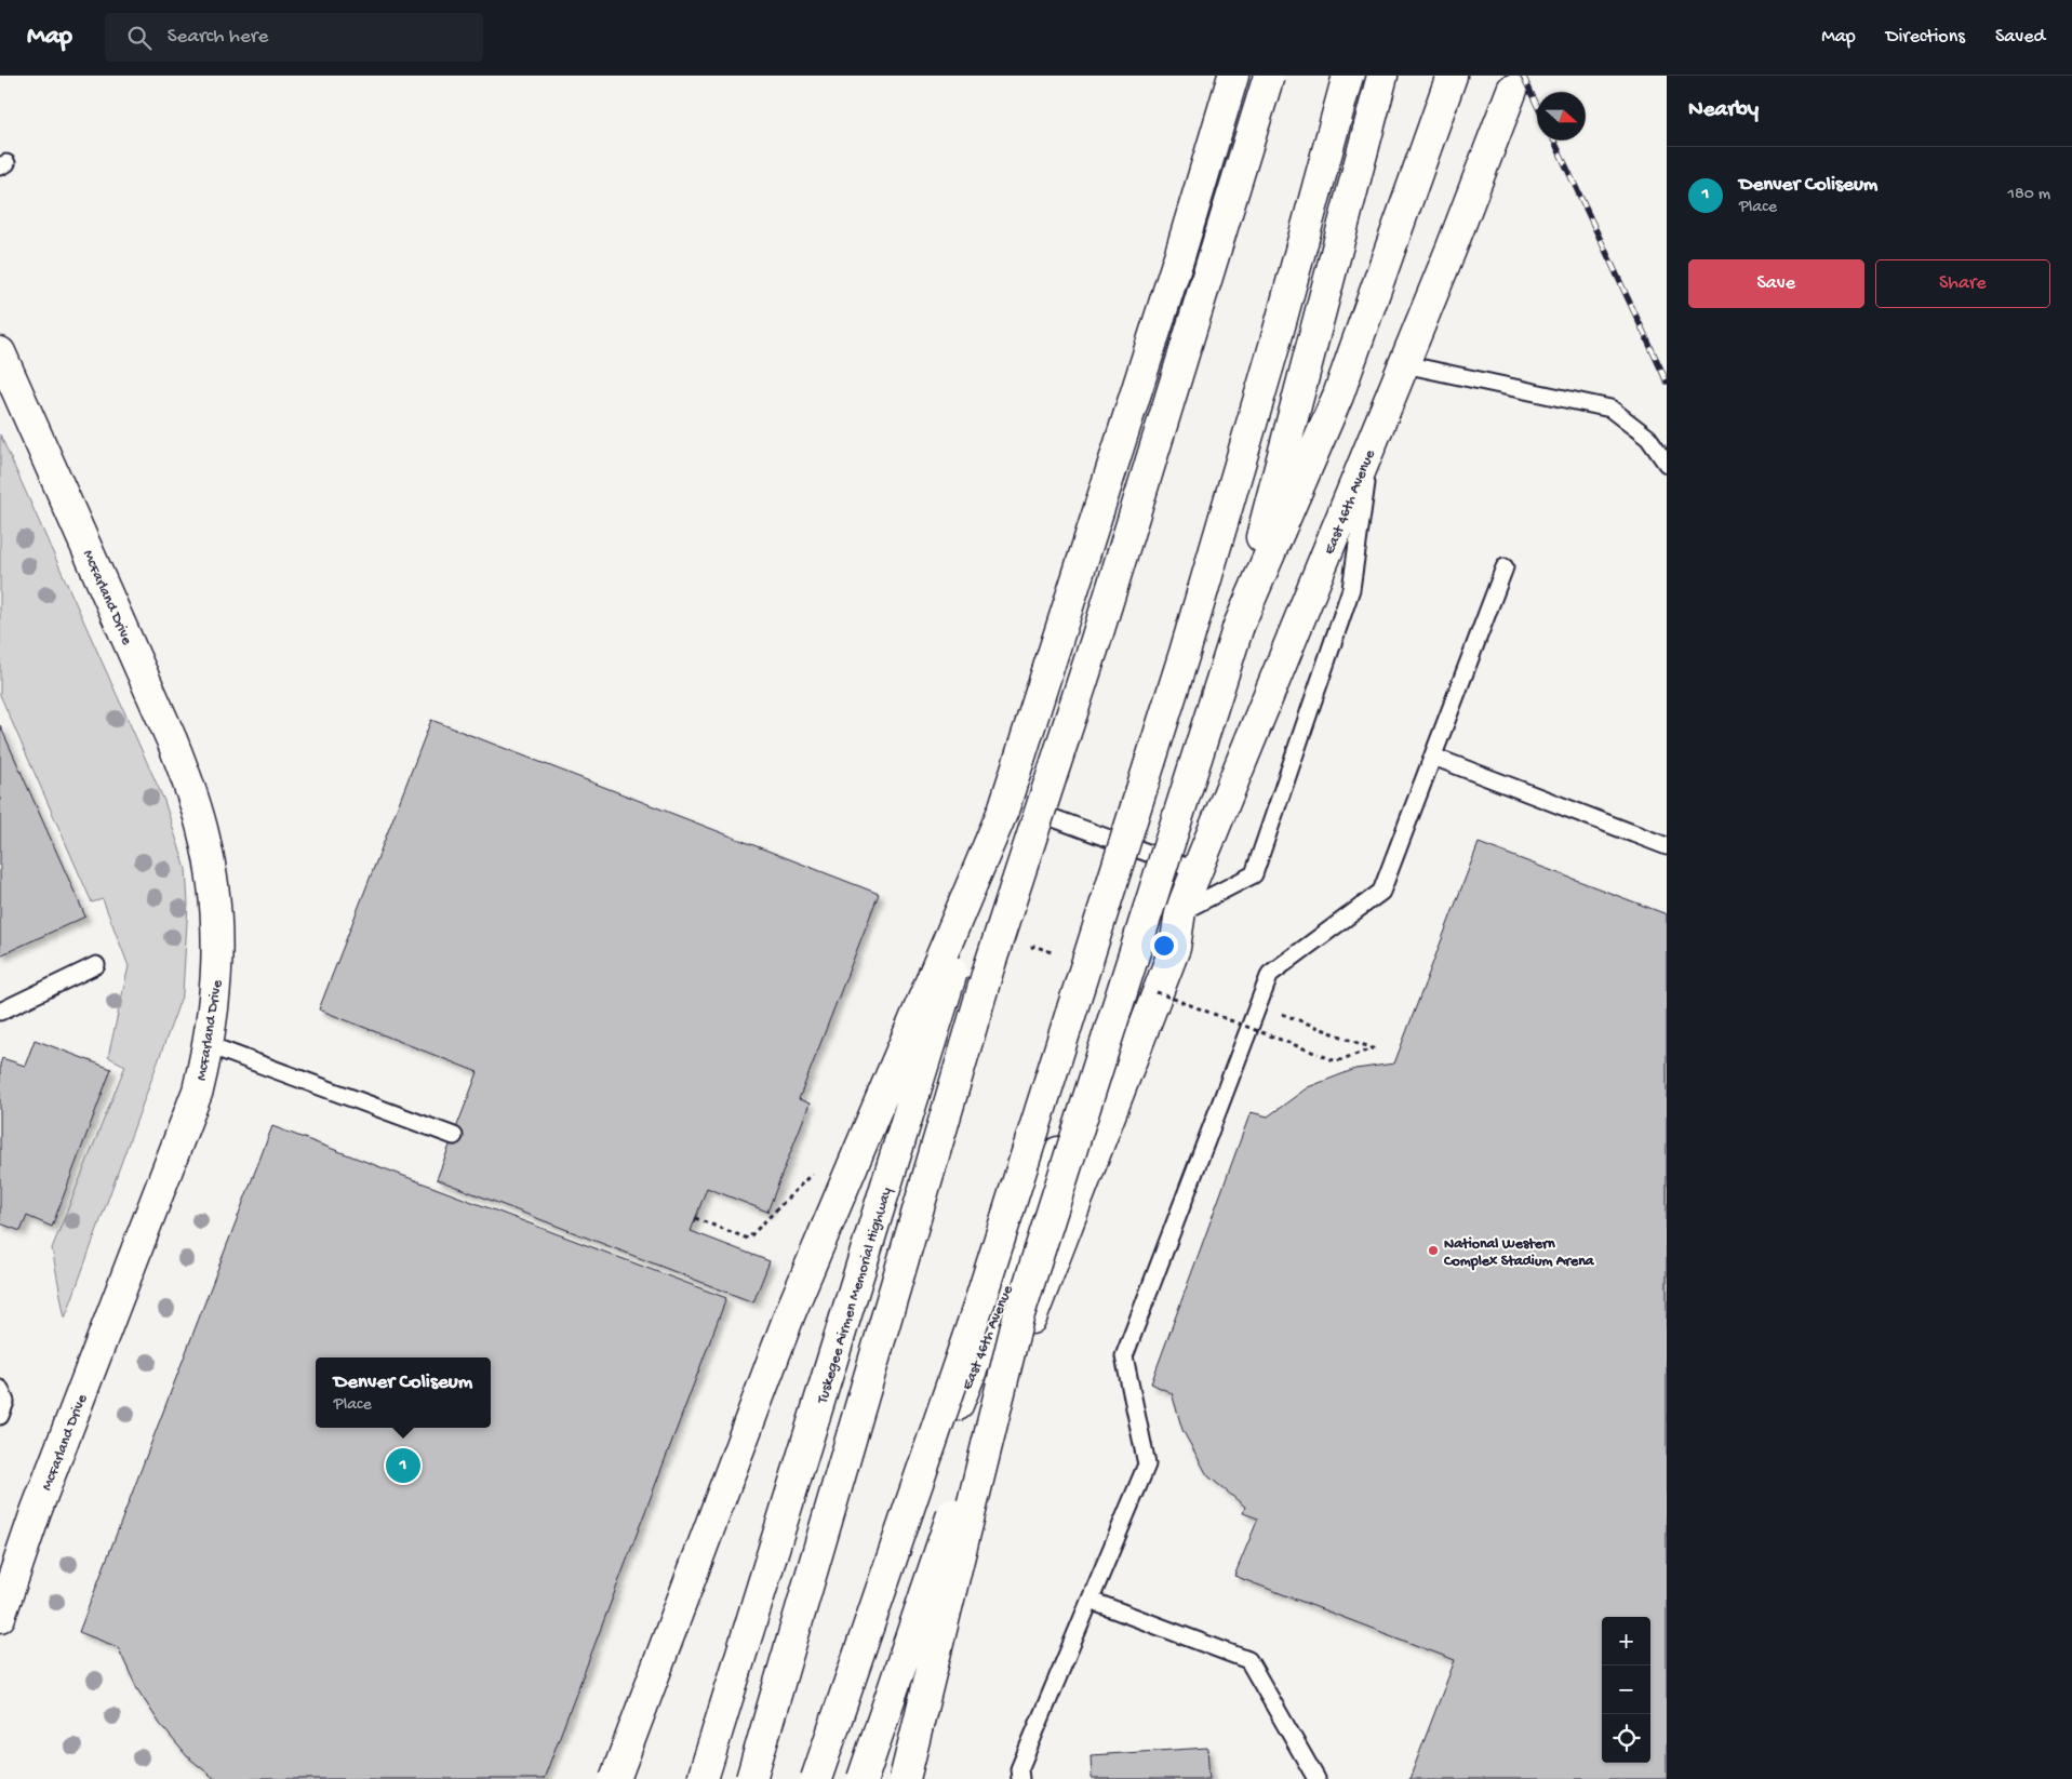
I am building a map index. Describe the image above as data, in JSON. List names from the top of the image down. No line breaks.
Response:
{"streets":{"main road":["East 46th Avenue","McFarland Drive","Tuskegee Airmen Memorial Highway"]},"places":["National Western Complex Stadium Arena"],"north":"right","page":{"header":"Map","search":"Search here","nav":["Map","Directions","Saved"],"heading":"Nearby","list":[{"mark":"1","name":"Denver Coliseum","note":"Place","value":"180 m"}],"buttons":["Save","Share"],"popup":["Denver Coliseum","Place"],"pins":"1","map_buttons":["+","−"]}}
